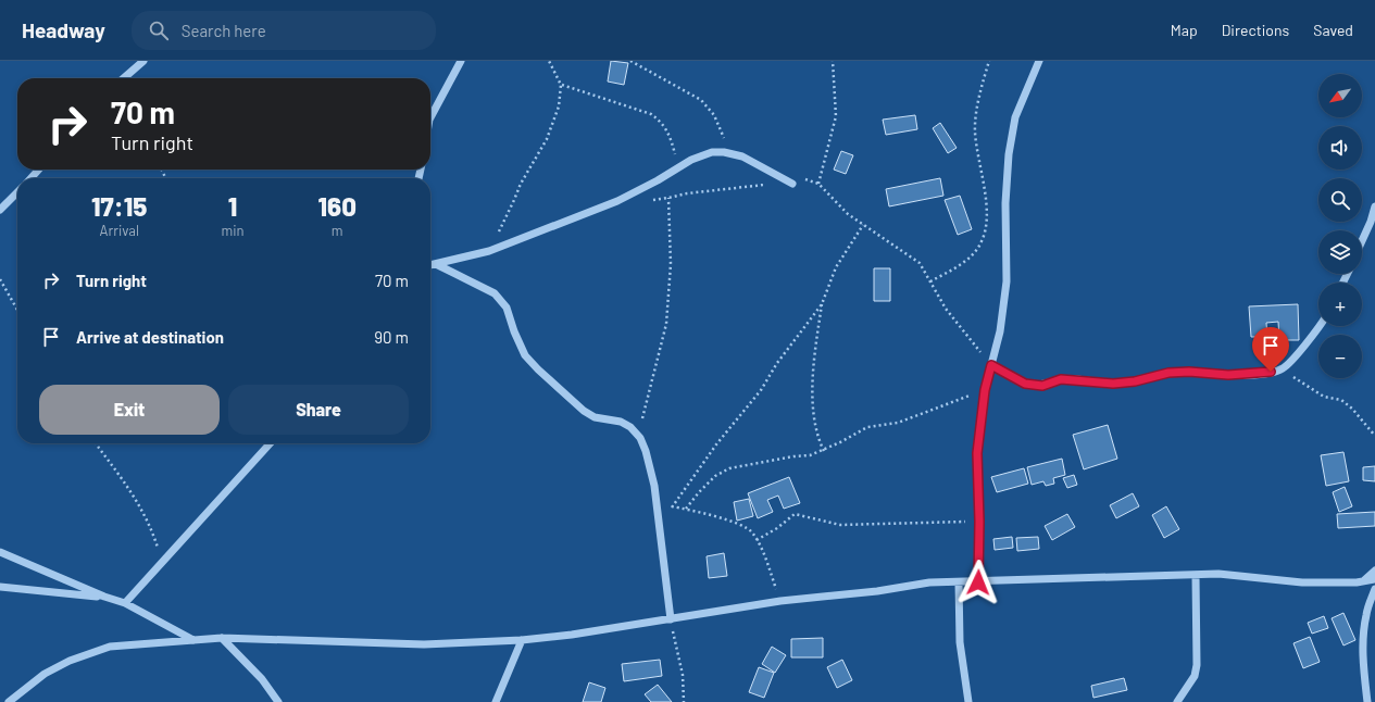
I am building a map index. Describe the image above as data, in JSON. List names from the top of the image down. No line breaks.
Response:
{"north":"bottom left","page":{"header":"Headway","search":"Search here","nav":["Map","Directions","Saved"],"map_buttons":["+","−"],"turn":["70 m","Turn right"],"eta":["17:15","Arrival","1","min","160","m"],"list":[{"name":"Turn right","value":"70 m"},{"name":"Arrive at destination","value":"90 m"}],"buttons":["Exit","Share"]}}
